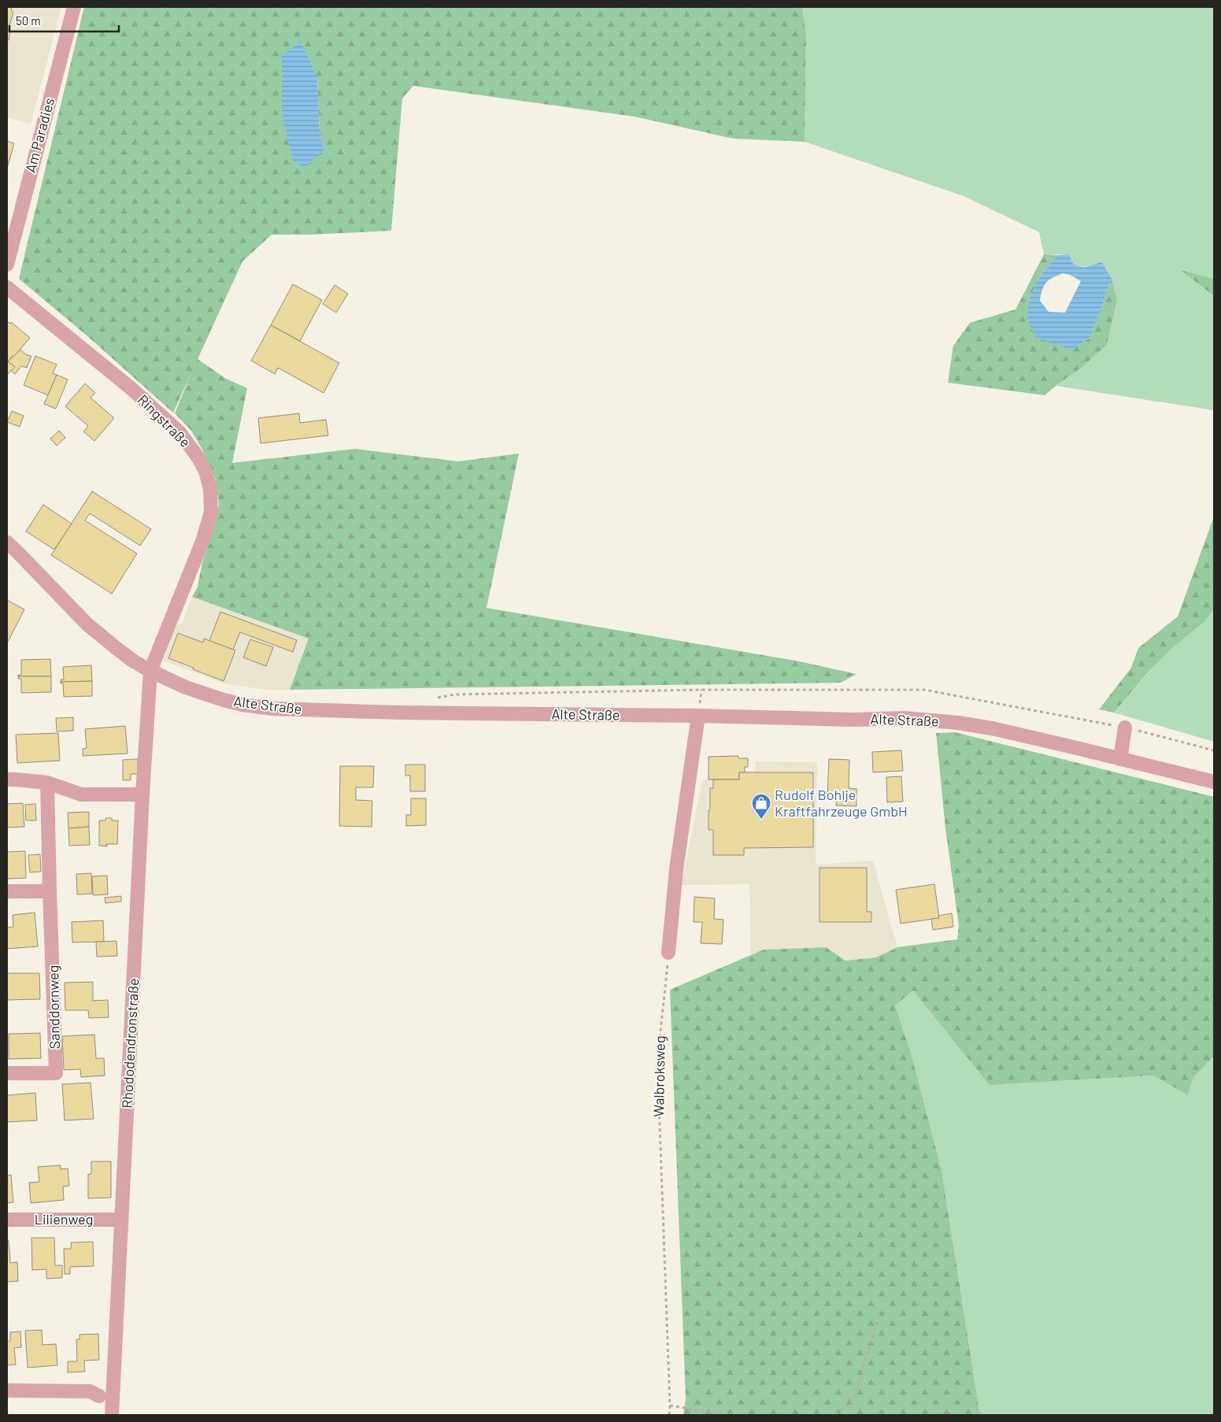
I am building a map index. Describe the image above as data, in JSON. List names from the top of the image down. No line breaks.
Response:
{"streets":{"street":["Am Paradies","Ringstraße","Alte Straße","Sanddornweg","Rhododendronstraße","Lilienweg"],"path":["Walbroksweg"]},"crossings":[["Ringstraße","Alte Straße"],["Ringstraße","Rhododendronstraße"],["Alte Straße","Rhododendronstraße"],["Rhododendronstraße","Lilienweg"]],"places":{"shop":["Rudolf Bohlje Kraftfahrzeuge GmbH"]},"scale_bar":"50 m"}
